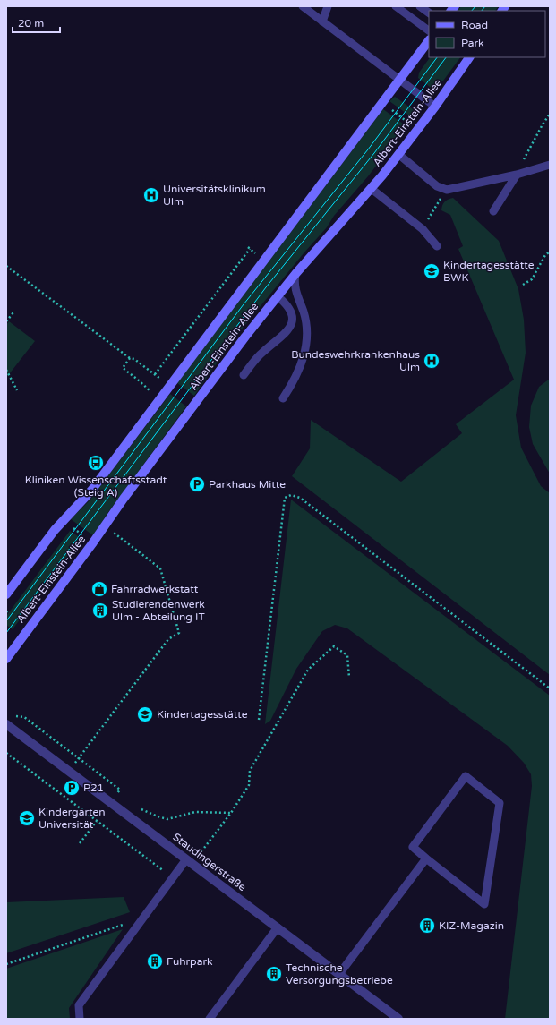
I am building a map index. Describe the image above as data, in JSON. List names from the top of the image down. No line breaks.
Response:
{"streets":{"street":["Albert-Einstein-Allee","Staudingerstraße"]},"places":{"hospital":["Universitätsklinikum Ulm","Bundeswehrkrankenhaus Ulm"],"school or university":["Kindertagesstätte BWK","Kindertagesstätte","Kindergarten Universität"],"bus stop":["Kliniken Wissenschaftsstadt (Steig A)"],"parking":["Parkhaus Mitte","P21"],"shop":["Fahrradwerkstatt"],"building":["Studierendenwerk Ulm - Abteilung IT","KIZ-Magazin","Fuhrpark","Technische Versorgungsbetriebe"]},"legend":["Road","Park"],"scale_bar":"20 m"}
